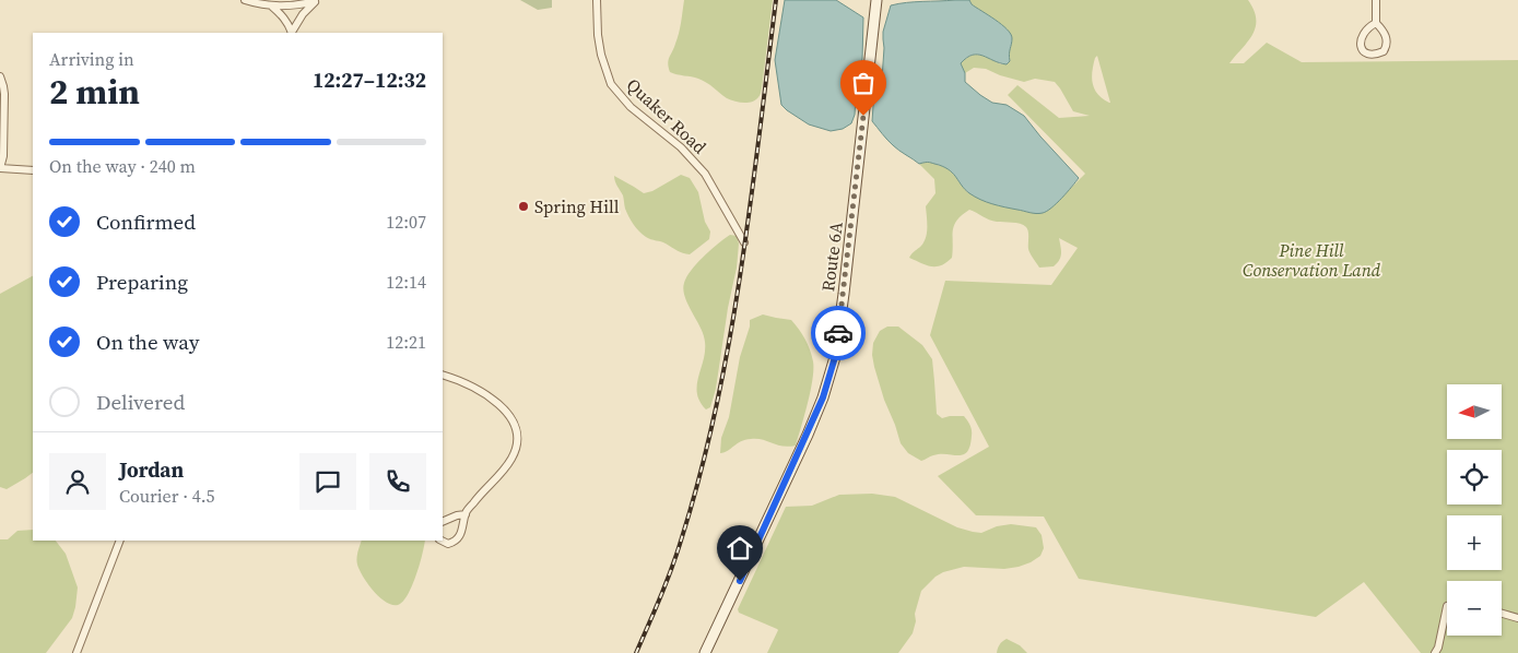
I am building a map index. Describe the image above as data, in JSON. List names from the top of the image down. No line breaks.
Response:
{"streets":{"main road":["Route 6A"],"street":["Quaker Road"]},"parks":["Pine Hill Conservation Land"],"places":["Spring Hill"],"north":"left","page":{"heading":["2 min","Arriving in","12:27–12:32"],"panel":["Jordan","Courier · 4.5"],"bar":"On the way · 240 m","list":[["Confirmed","12:07"],["Preparing","12:14"],["On the way","12:21"],"Delivered"],"map_buttons":["+","−"]}}
